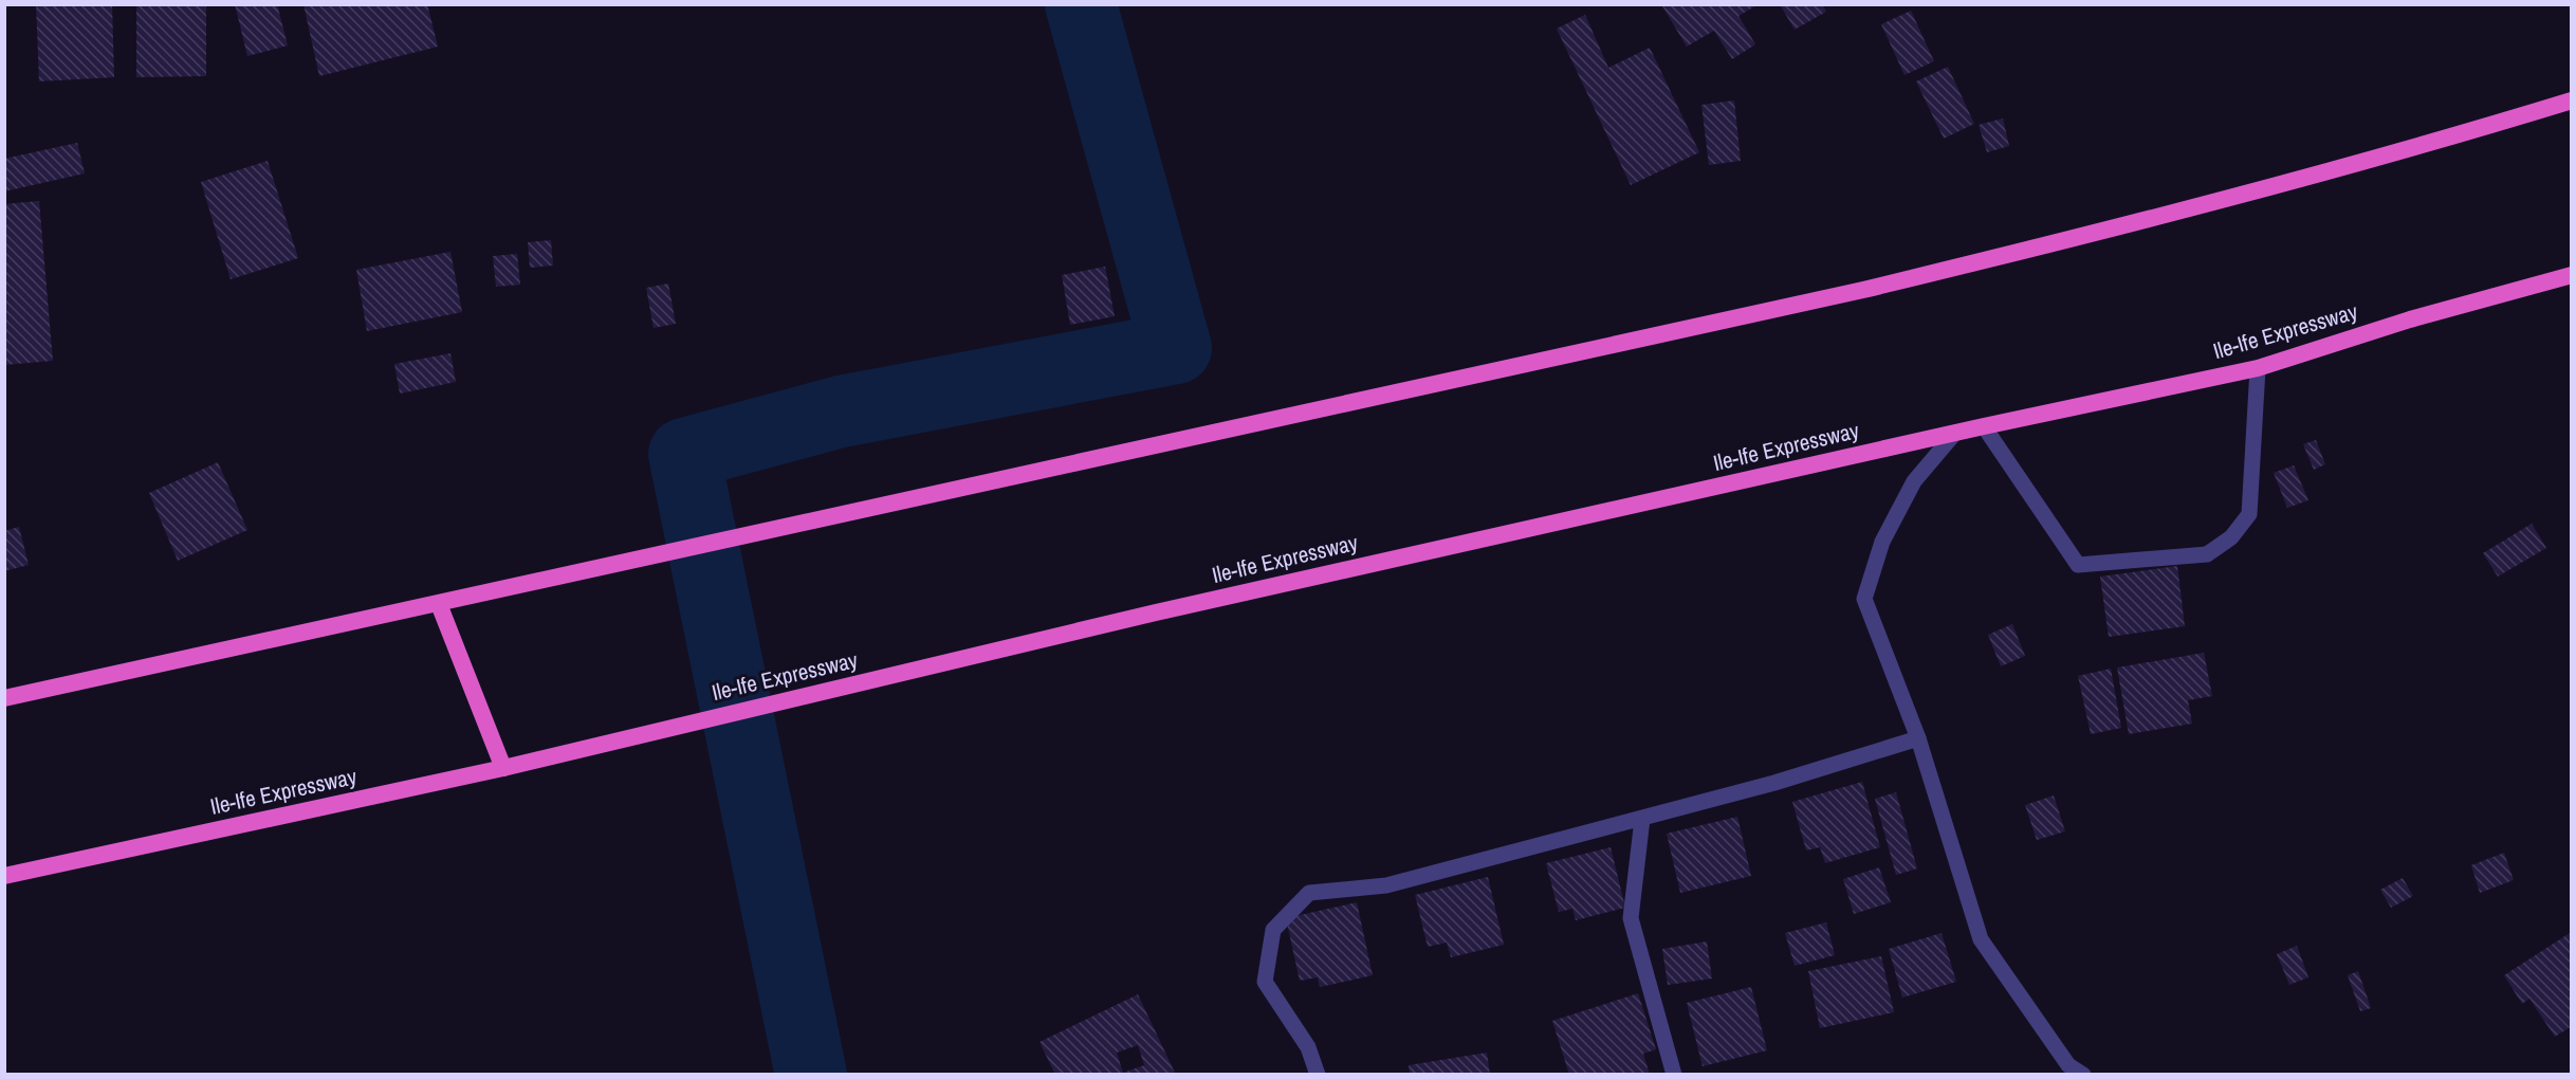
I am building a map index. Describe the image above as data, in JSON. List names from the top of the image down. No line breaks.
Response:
{"streets":{"highway":["Ile-Ife Expressway"]}}
